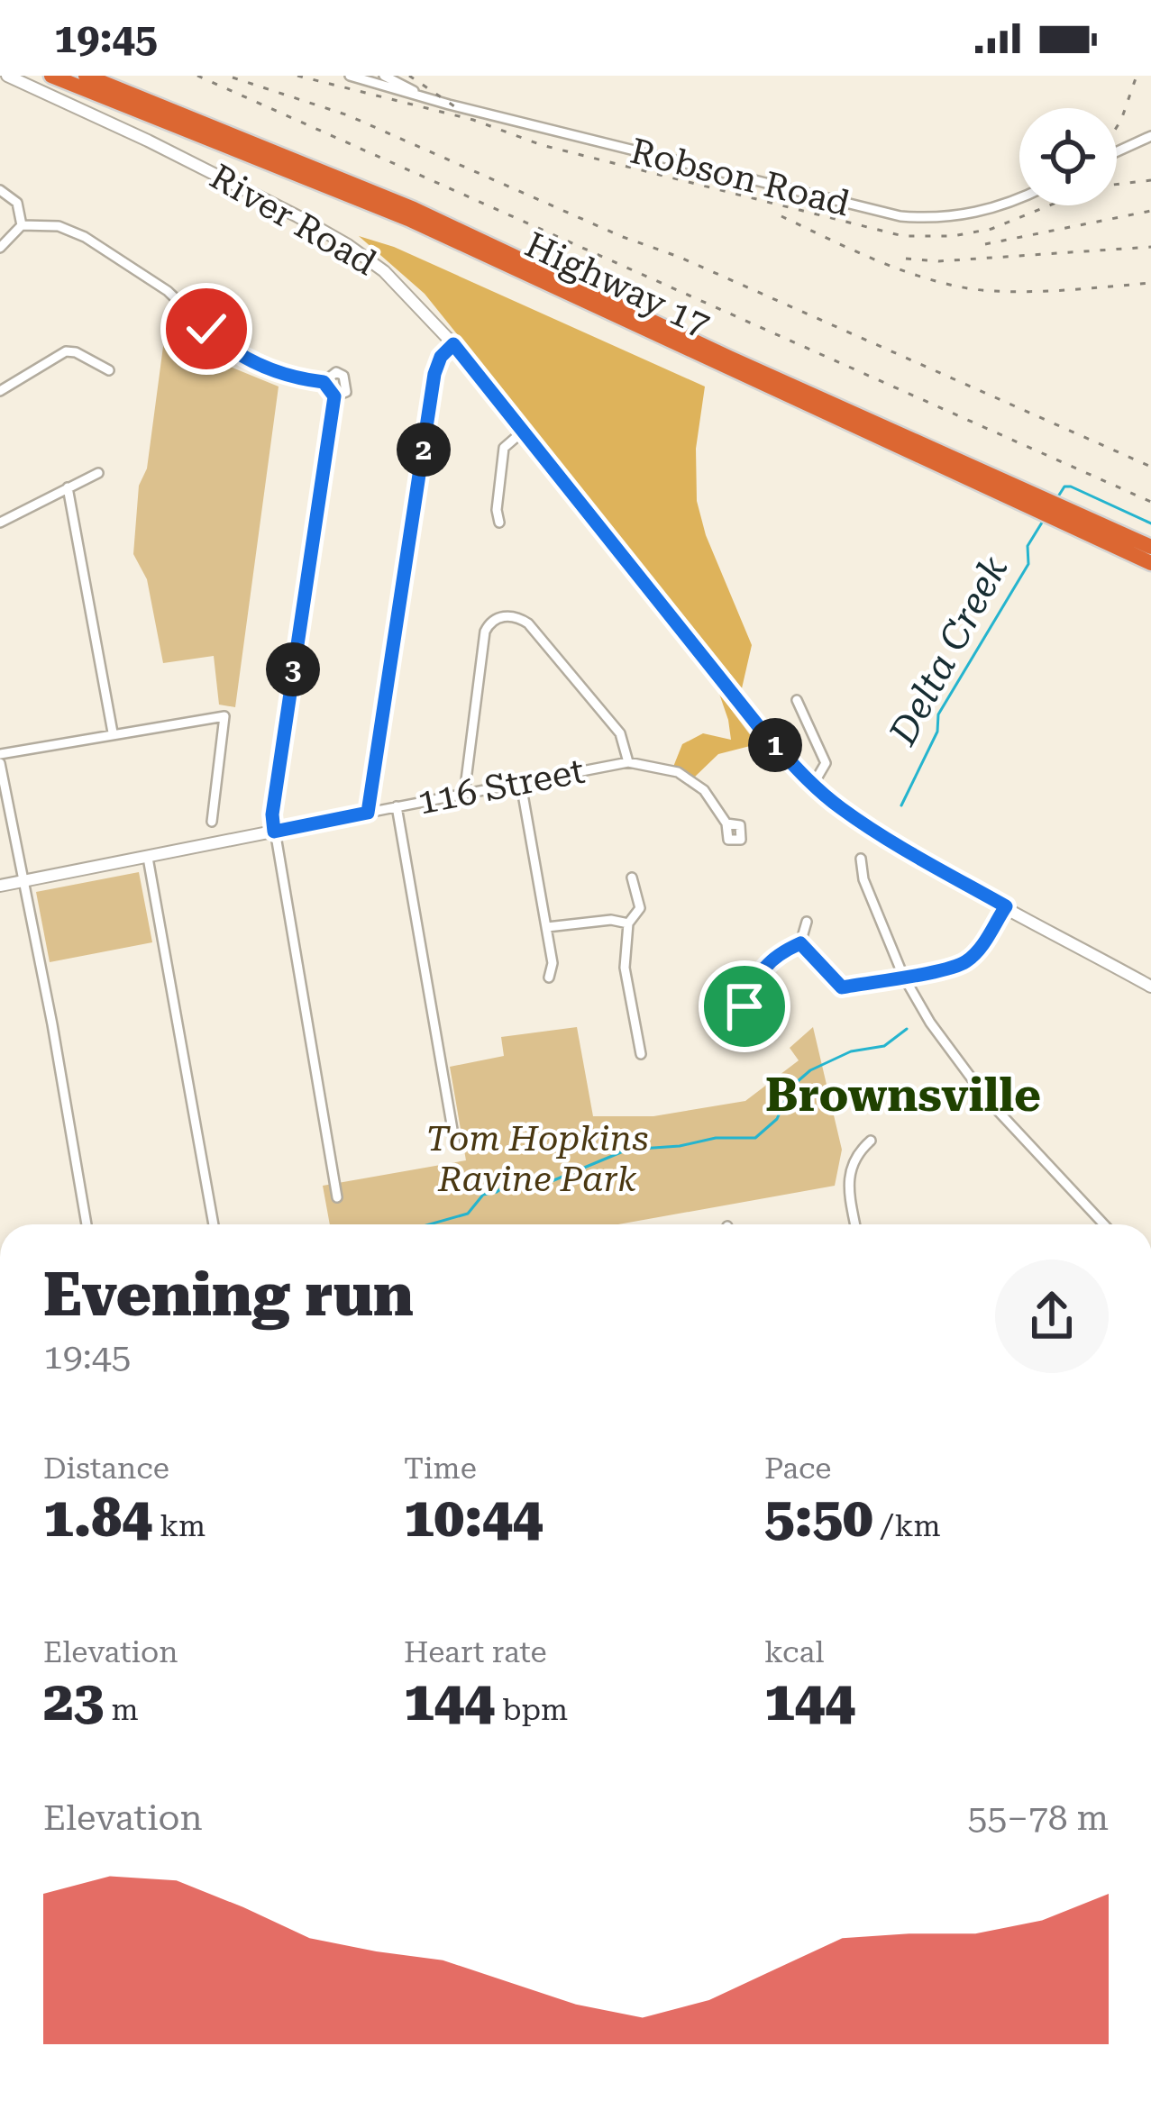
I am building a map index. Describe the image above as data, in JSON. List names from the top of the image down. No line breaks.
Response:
{"streets":{"highway":["Highway 17"],"street":["Robson Road","River Road","116 Street"]},"districts":["Brownsville"],"water":["Delta Creek"],"parks":["Tom Hopkins Ravine Park"],"page":{"status":"19:45","pins":["2","3","1"],"heading":["Evening run","19:45"],"stats":[["Distance","1.84 km"],["Time","10:44"],["Pace","5:50 /km"],["Elevation","23 m"],["Heart rate","144 bpm"],["kcal","144"]],"chart":["Elevation","55–78 m"]}}
